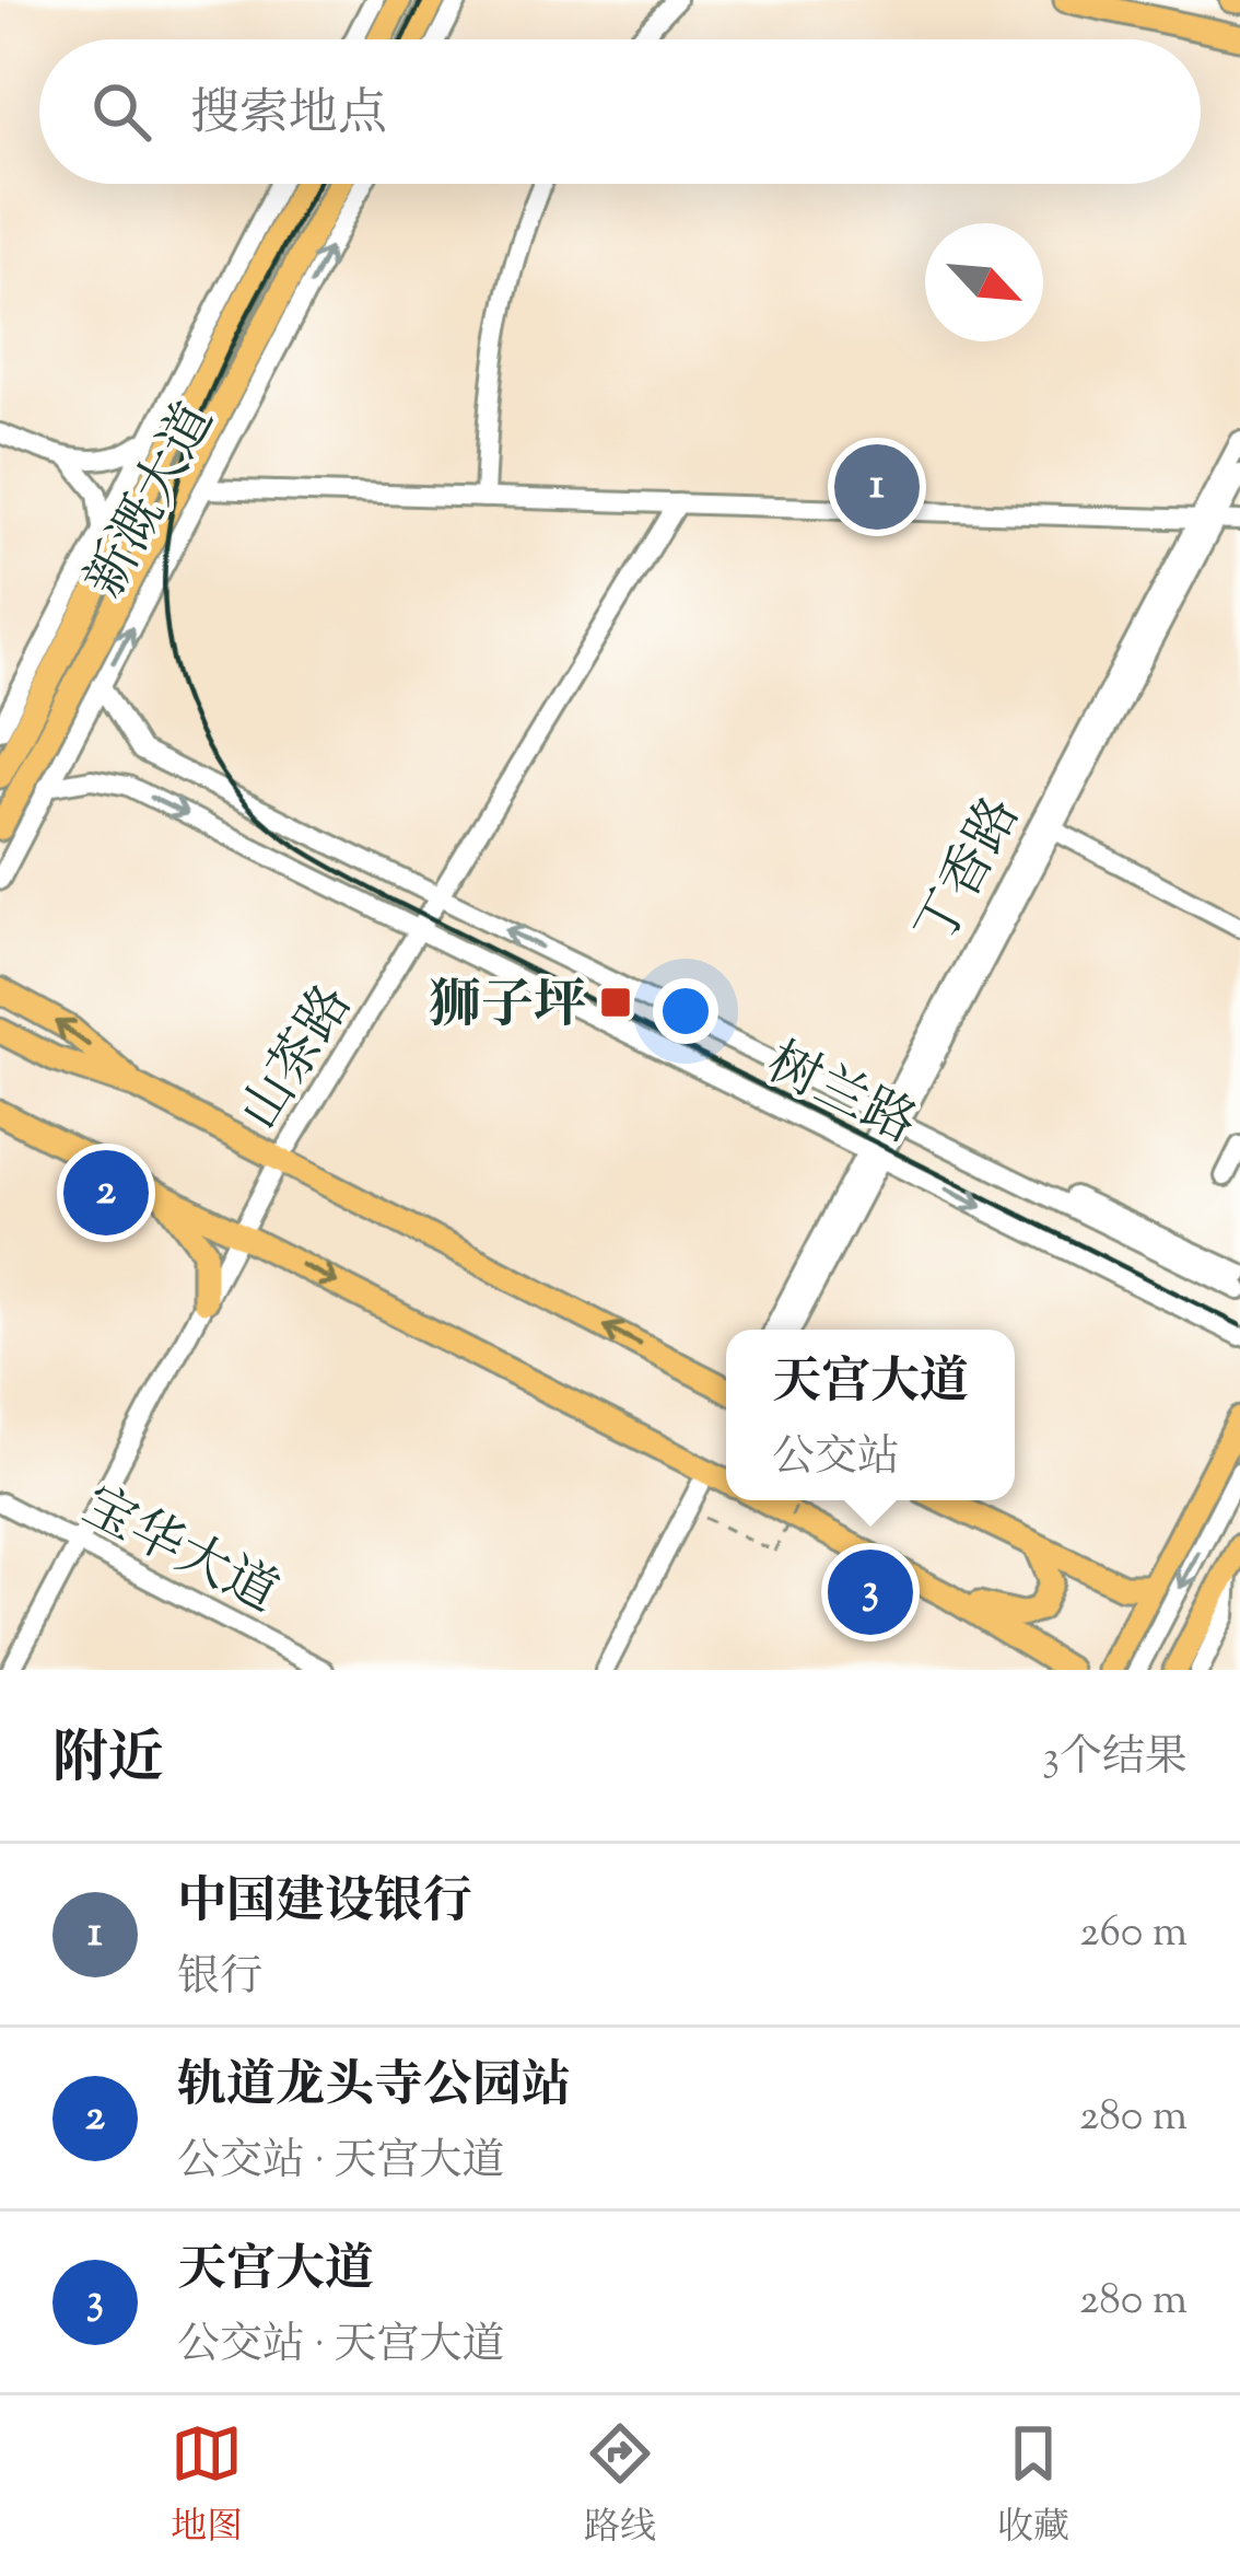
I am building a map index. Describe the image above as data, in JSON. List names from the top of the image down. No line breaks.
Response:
{"streets":{"main road":["新溉大道"],"street":["丁香路","山茶路","树兰路","宝华大道"]},"crossings":[["新溉大道","树兰路"],["丁香路","树兰路"],["山茶路","树兰路"],["山茶路","宝华大道"]],"places":{"transit":["狮子坪"]},"north":"bottom right","page":{"search":"搜索地点","pins":["1","2","3"],"popup":["天宫大道","公交站"],"heading":["附近","3个结果"],"list":[{"mark":"1","name":"中国建设银行","note":"银行","value":"260 m"},{"mark":"2","name":"轨道龙头寺公园站","note":"公交站 · 天宫大道","value":"280 m"},{"mark":"3","name":"天宫大道","note":"公交站 · 天宫大道","value":"280 m"}],"nav":["地图","路线","收藏"]}}
